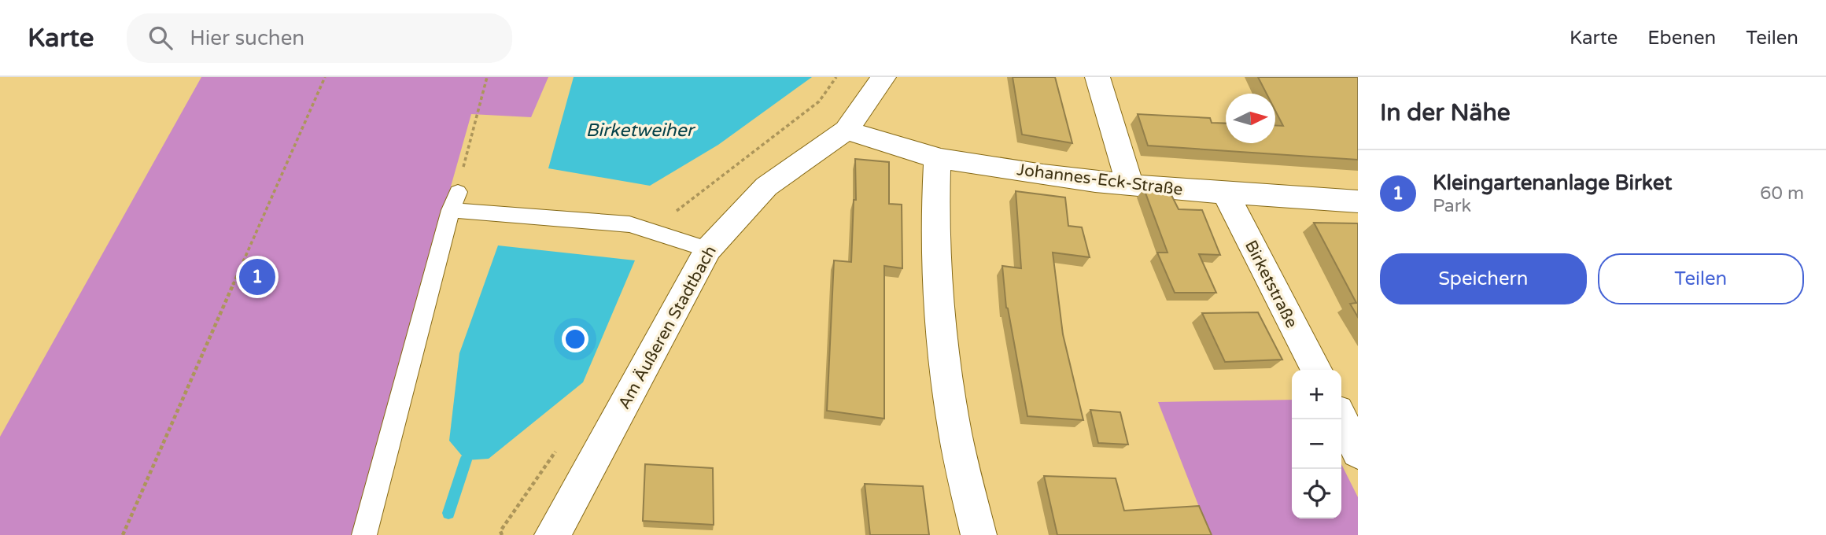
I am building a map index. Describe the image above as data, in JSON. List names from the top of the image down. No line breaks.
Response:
{"streets":{"street":["Johannes-Eck-Straße","Birketstraße","Am Äußeren Stadtbach"]},"crossings":[["Johannes-Eck-Straße","Birketstraße"],["Johannes-Eck-Straße","Am Äußeren Stadtbach"]],"water":["Birketweiher"],"north":"right","page":{"header":"Karte","search":"Hier suchen","nav":["Karte","Ebenen","Teilen"],"heading":"In der Nähe","list":[{"mark":"1","name":"Kleingartenanlage Birket","note":"Park","value":"60 m"}],"buttons":["Speichern","Teilen"],"pins":"1","map_buttons":["+","−"]}}
